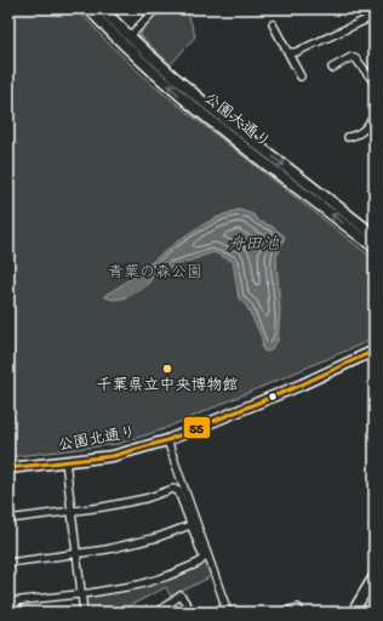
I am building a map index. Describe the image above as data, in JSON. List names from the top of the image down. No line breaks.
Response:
{"streets":{"street":["公園大通り","公園北通り"]},"water":["舟田池"],"parks":["青葉の森公園"],"places":["千葉県立中央博物館"],"lines":["transit line 55"]}
